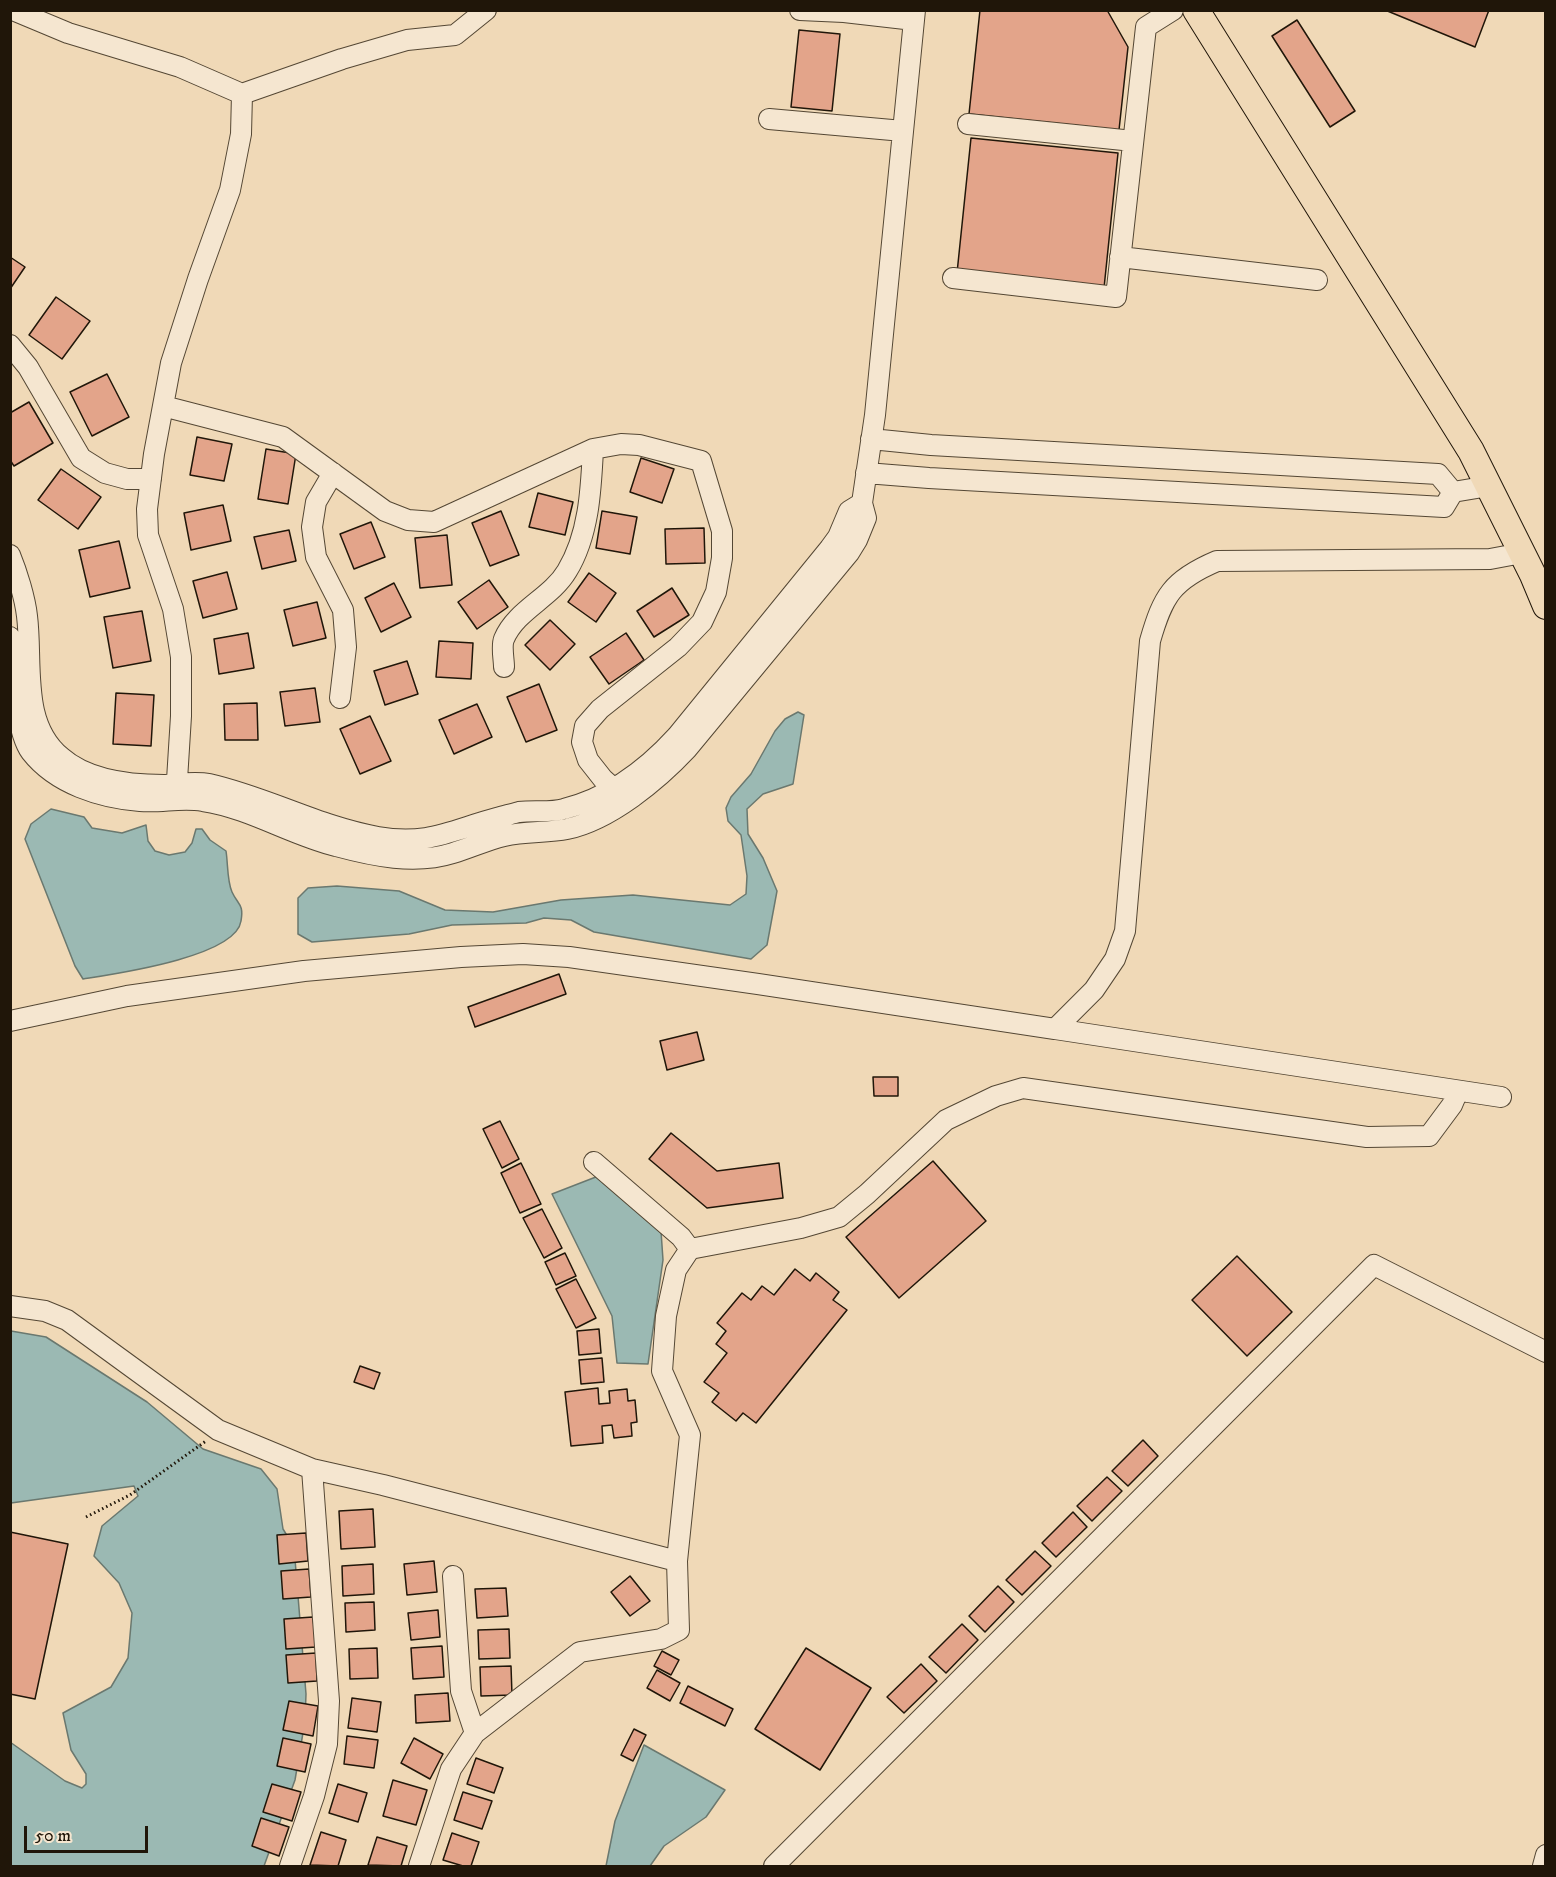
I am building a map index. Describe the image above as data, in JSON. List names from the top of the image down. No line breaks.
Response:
{"scale_bar":"50 m"}
